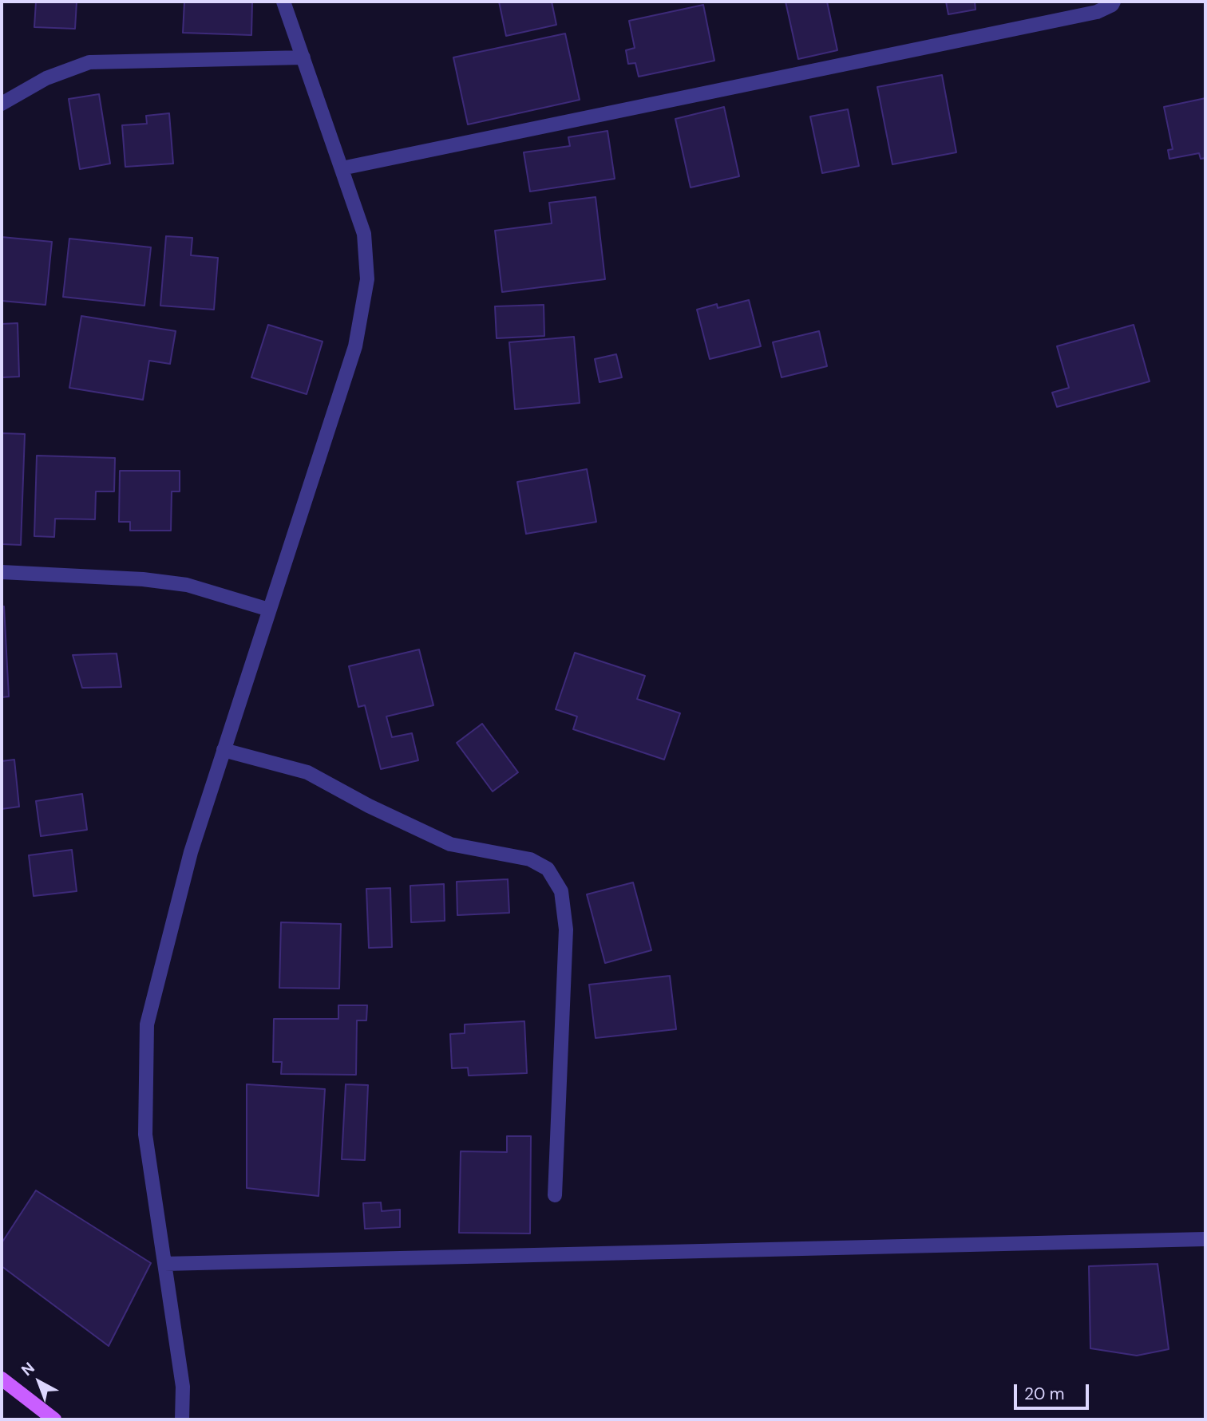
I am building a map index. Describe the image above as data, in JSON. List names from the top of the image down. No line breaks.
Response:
{"scale_bar":"20 m","north":"top left"}
